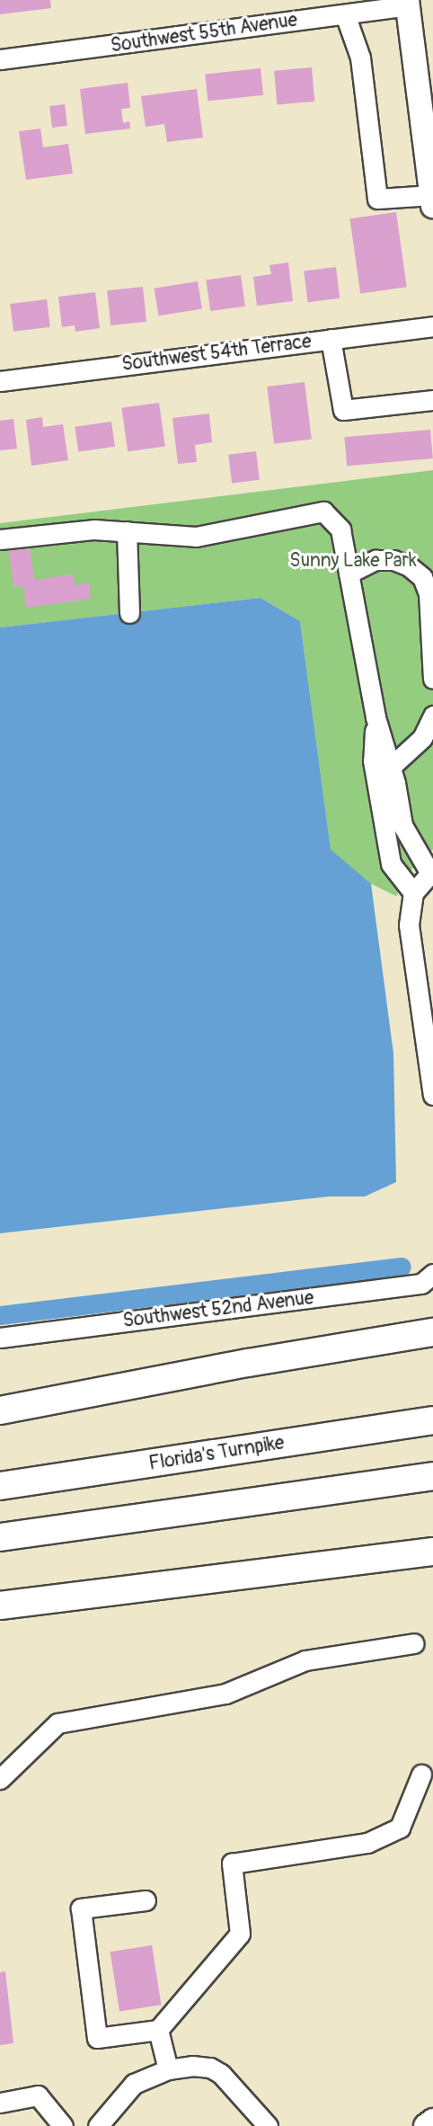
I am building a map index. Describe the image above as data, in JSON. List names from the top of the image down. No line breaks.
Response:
{"streets":{"highway":["Florida's Turnpike"],"street":["Southwest 55th Avenue","Southwest 54th Terrace","Southwest 52nd Avenue"]},"parks":["Sunny Lake Park"]}
